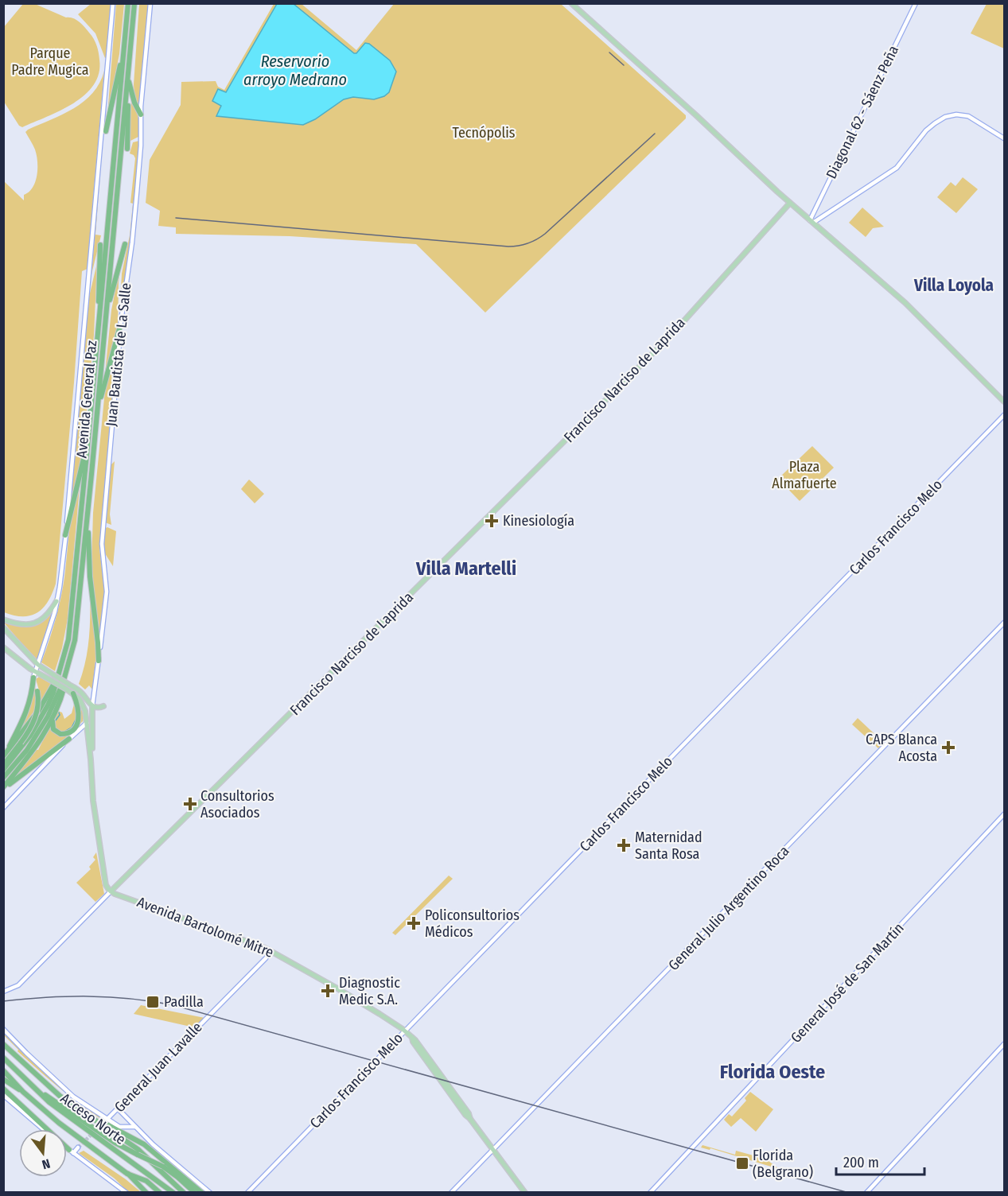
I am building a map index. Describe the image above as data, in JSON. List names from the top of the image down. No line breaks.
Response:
{"streets":{"highway":["Avenida General Paz","Acceso Norte"],"main road":["Juan Bautista de La Salle","Francisco Narciso de Laprida","Avenida Bartolomé Mitre"],"street":["Diagonal 62 - Sáenz Peña","Carlos Francisco Melo","General Julio Argentino Roca","General José de San Martín","General Juan Lavalle"]},"crossings":[["Francisco Narciso de Laprida","Avenida Bartolomé Mitre"],["Carlos Francisco Melo","Avenida Bartolomé Mitre"],["General Julio Argentino Roca","Avenida Bartolomé Mitre"],["Avenida Bartolomé Mitre","General Juan Lavalle"]],"districts":["Villa Loyola","Villa Martelli","Florida Oeste"],"water":["Reservorio arroyo Medrano"],"parks":["Parque Padre Mugica","Tecnópolis","Plaza Almafuerte"],"places":{"health":["Kinesiología","CAPS Blanca Acosta","Consultorios Asociados","Maternidad Santa Rosa","Policonsultorios Médicos","Diagnostic Medic S.A."],"transit":["Padilla","Florida (Belgrano)"]},"scale_bar":"200 m","north":"bottom"}
